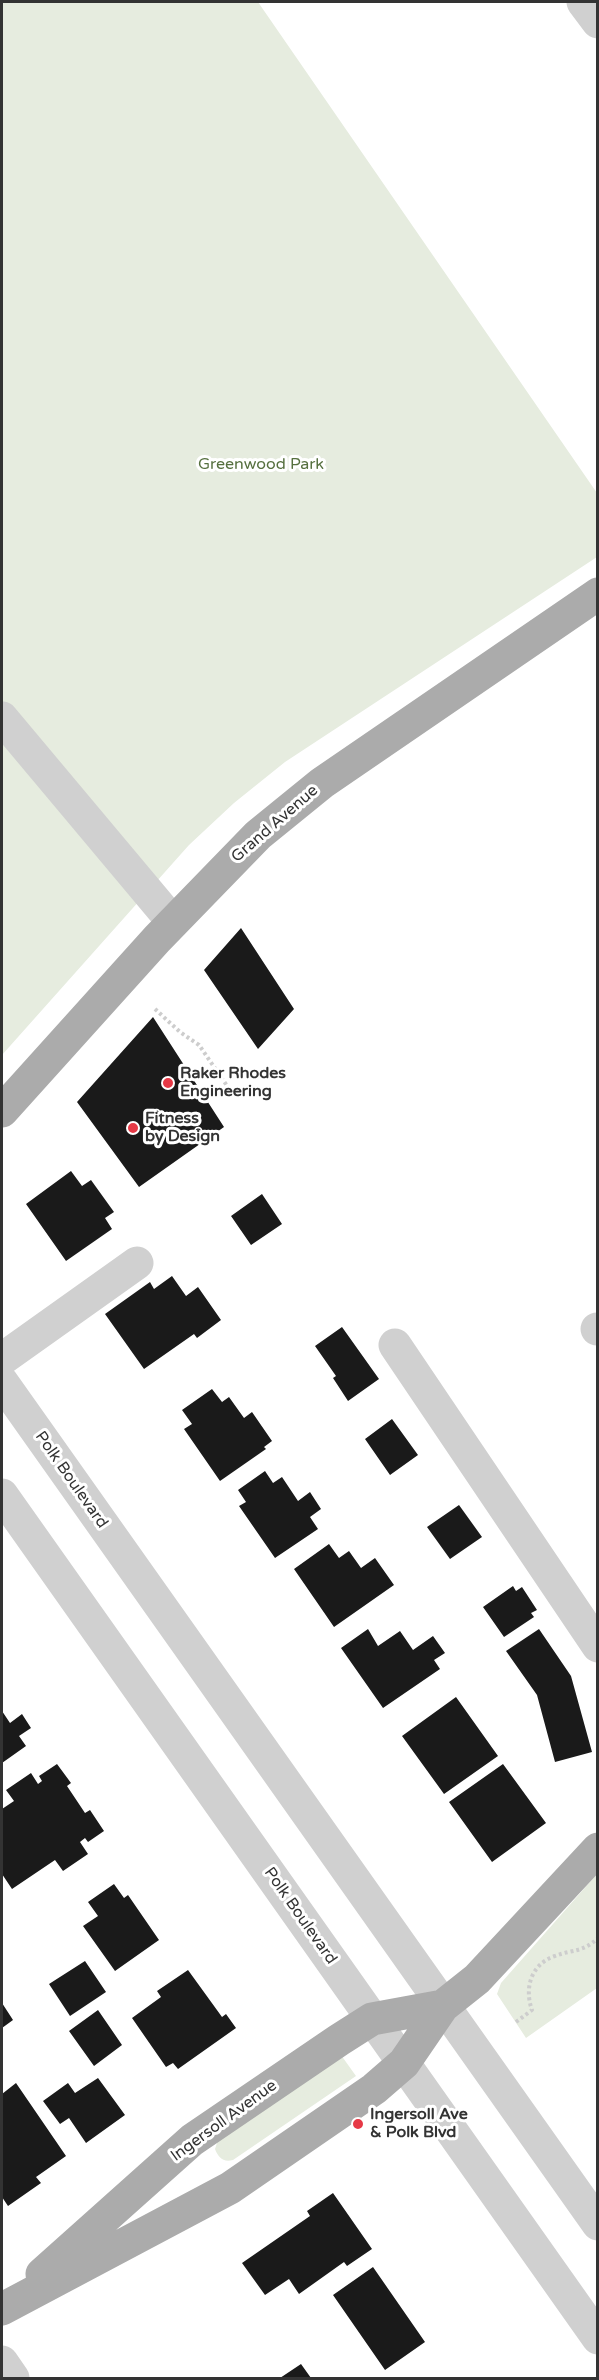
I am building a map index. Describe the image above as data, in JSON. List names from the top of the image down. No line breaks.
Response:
{"streets":{"main road":["Grand Avenue","Ingersoll Avenue"],"street":["Polk Boulevard"]},"crossings":[["Polk Boulevard","Ingersoll Avenue"]],"parks":["Greenwood Park"],"places":["Raker Rhodes Engineering","Fitness by Design","Ingersoll Ave & Polk Blvd"]}
